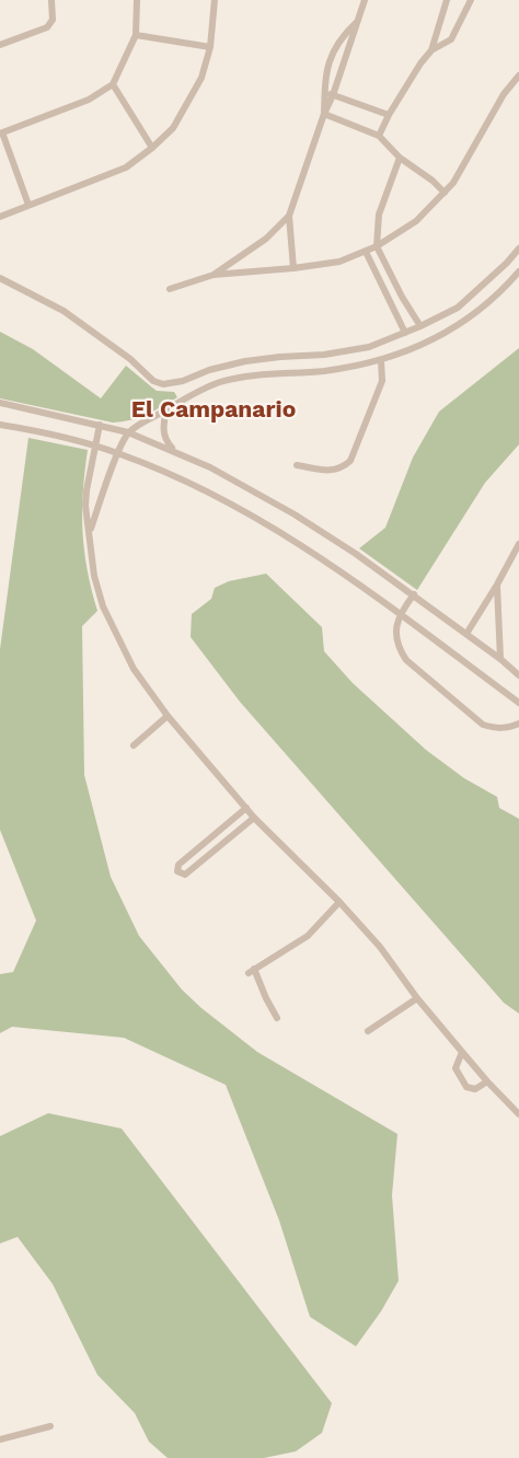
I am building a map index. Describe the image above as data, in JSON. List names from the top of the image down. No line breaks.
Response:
{"districts":["El Campanario"]}
